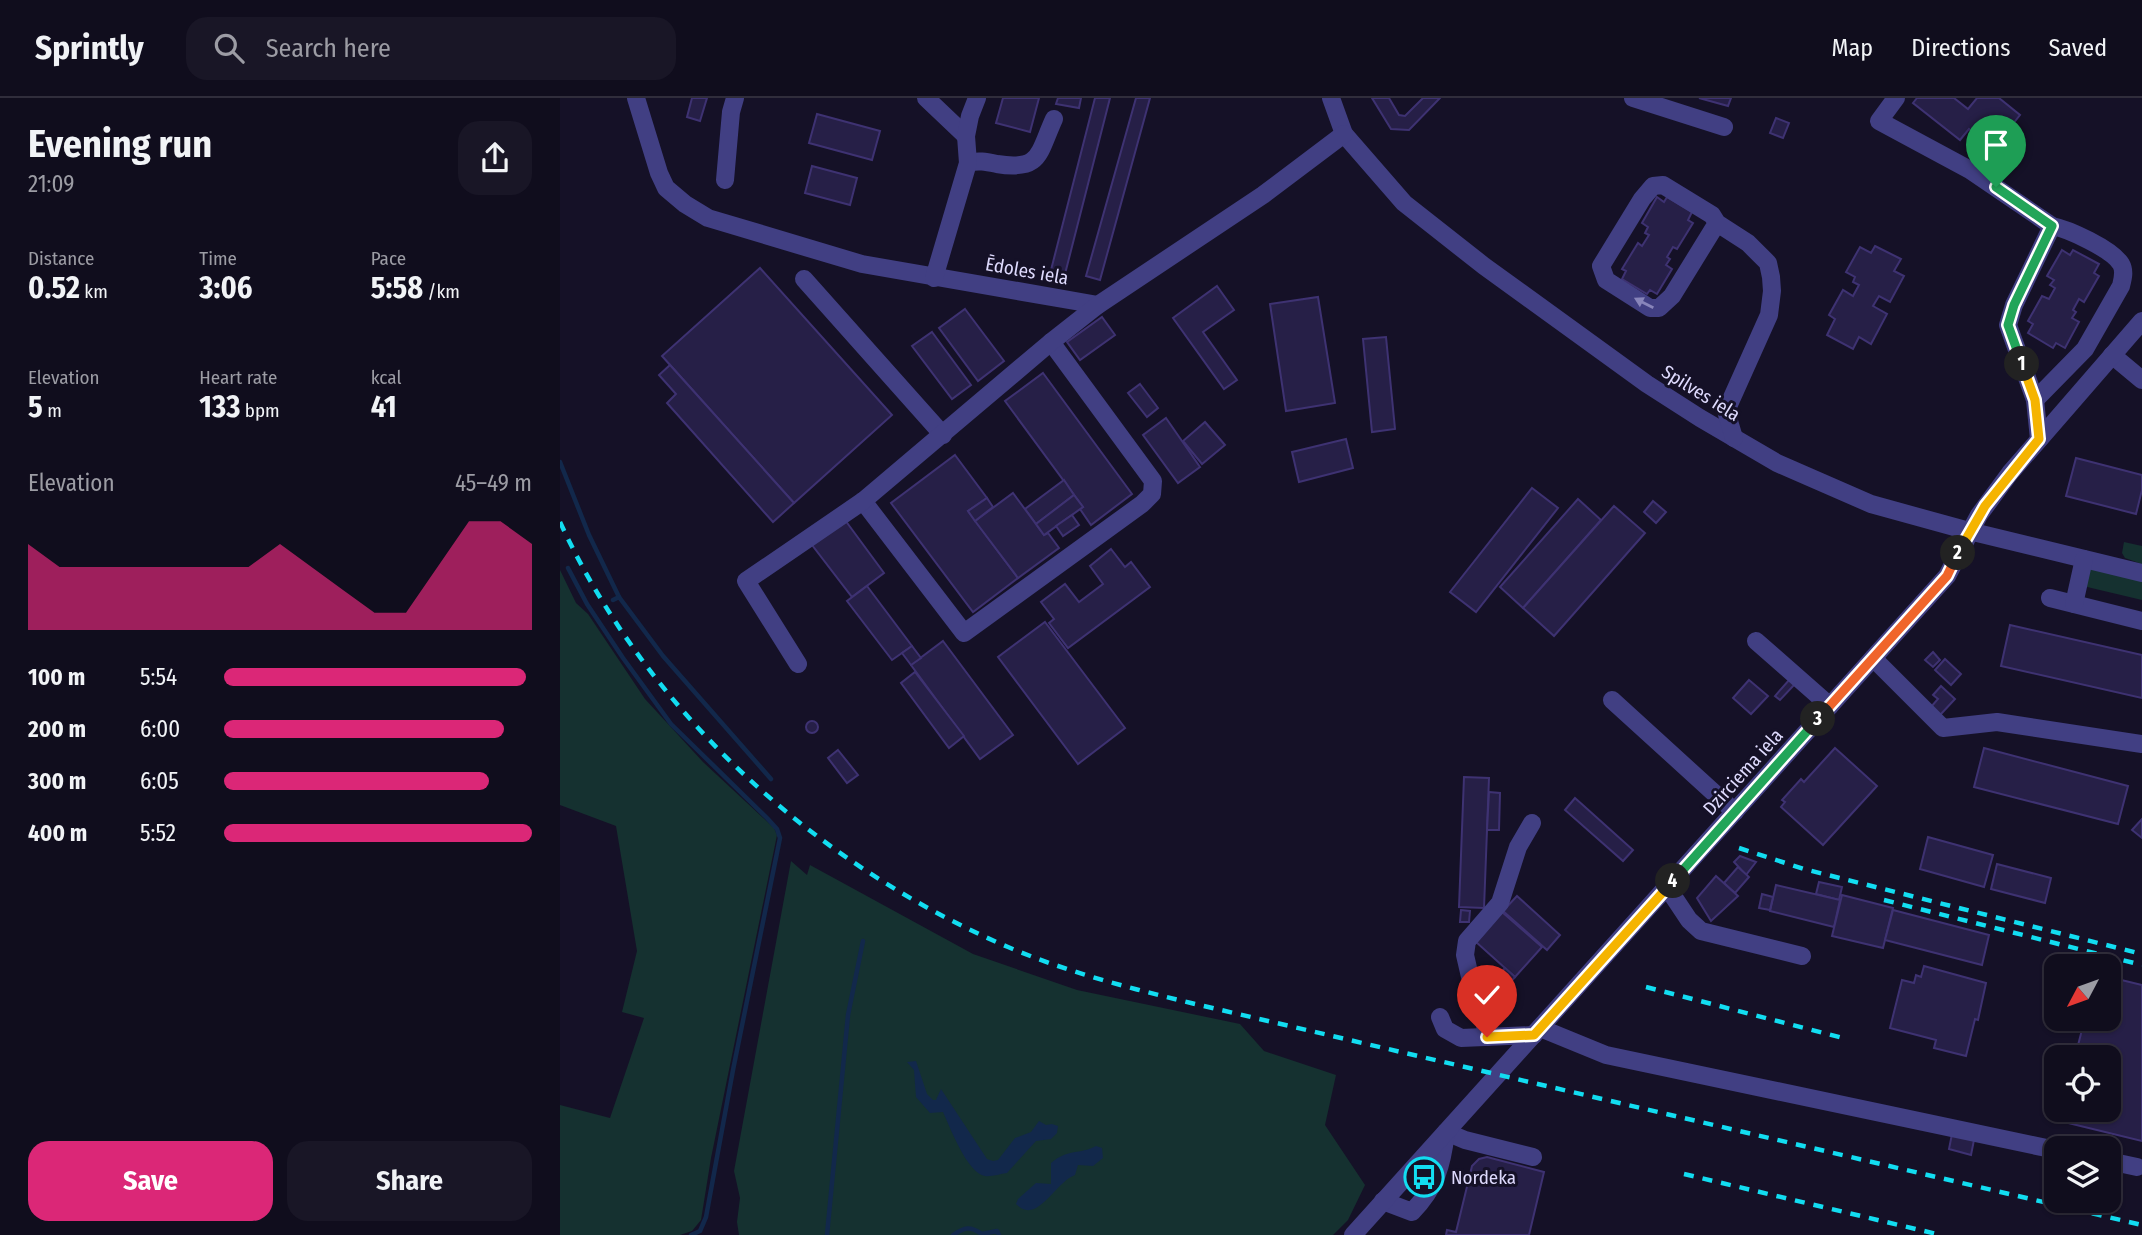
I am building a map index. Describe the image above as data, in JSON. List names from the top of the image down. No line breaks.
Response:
{"streets":{"street":["Ēdoles iela","Spilves iela","Dzirciema iela"]},"crossings":[["Spilves iela","Dzirciema iela"]],"places":{"bus stop":["Nordeka"]},"north":"bottom left","page":{"header":"Sprintly","search":"Search here","nav":["Map","Directions","Saved"],"heading":["Evening run","21:09"],"stats":[["Distance","0.52 km"],["Time","3:06"],["Pace","5:58 /km"],["Elevation","5 m"],["Heart rate","133 bpm"],["kcal","41"]],"pins":["1","2","3","4"],"chart":["Elevation","45–49 m"],"list":[{"name":"100 m","note":"5:54"},{"name":"200 m","note":"6:00"},{"name":"300 m","note":"6:05"},{"name":"400 m","note":"5:52"}],"buttons":["Save","Share"]}}
